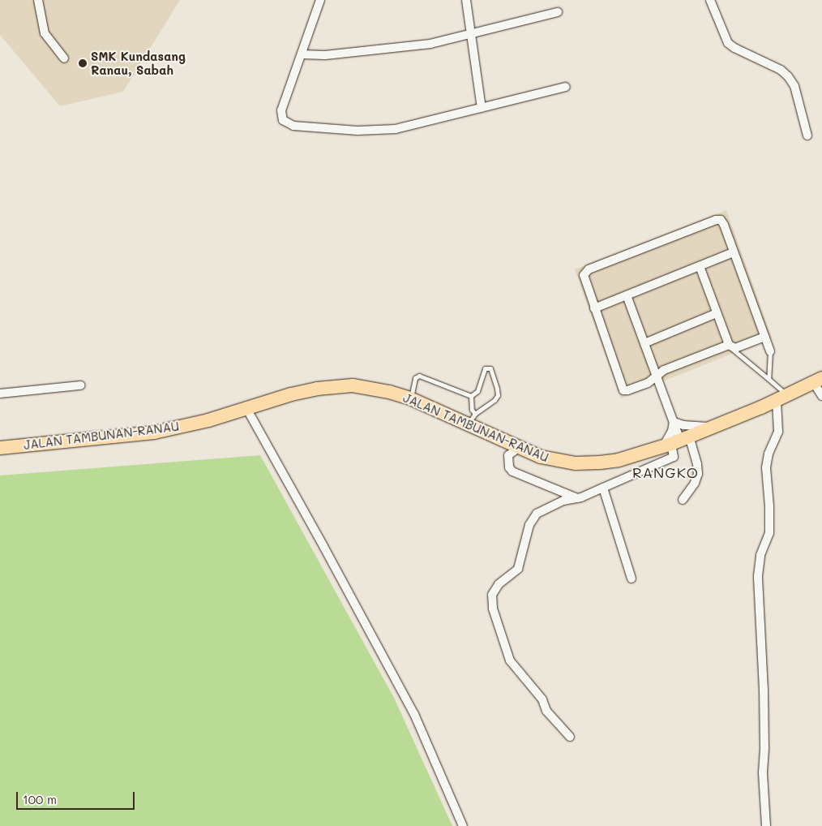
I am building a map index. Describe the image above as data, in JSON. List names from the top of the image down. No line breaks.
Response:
{"streets":{"main road":["JALAN TAMBUNAN-RANAU"]},"districts":["RANGKO"],"places":["SMK Kundasang Ranau, Sabah"],"scale_bar":"100 m"}
